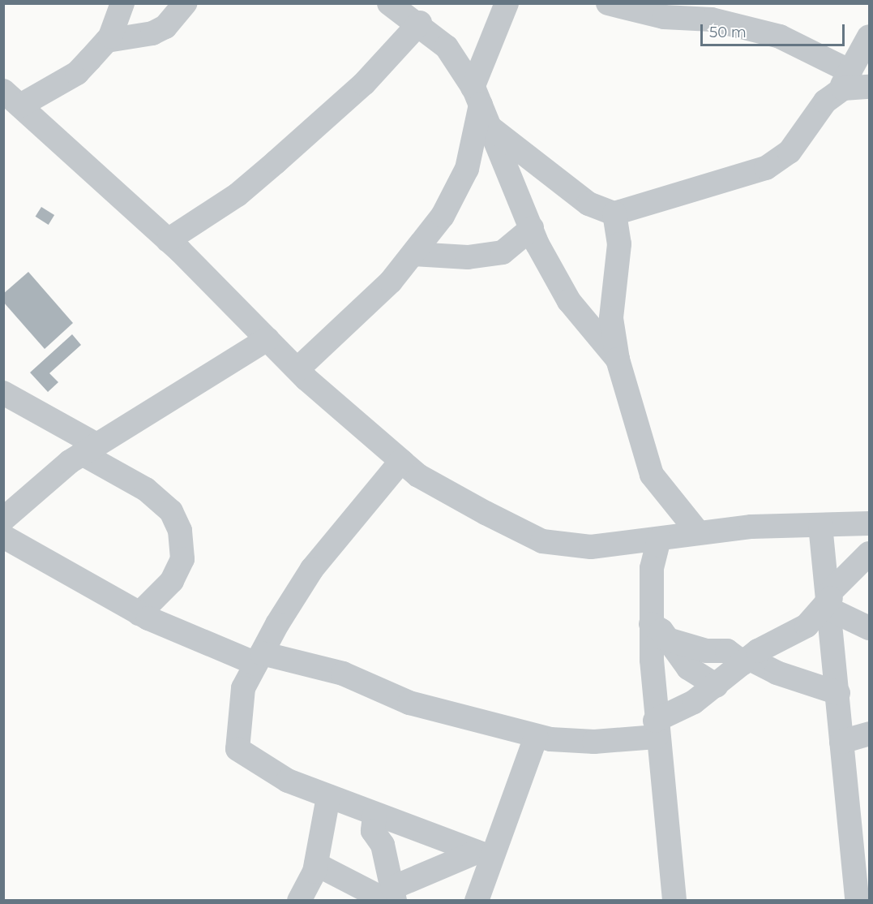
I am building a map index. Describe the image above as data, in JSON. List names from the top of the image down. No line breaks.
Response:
{"scale_bar":"50 m"}
